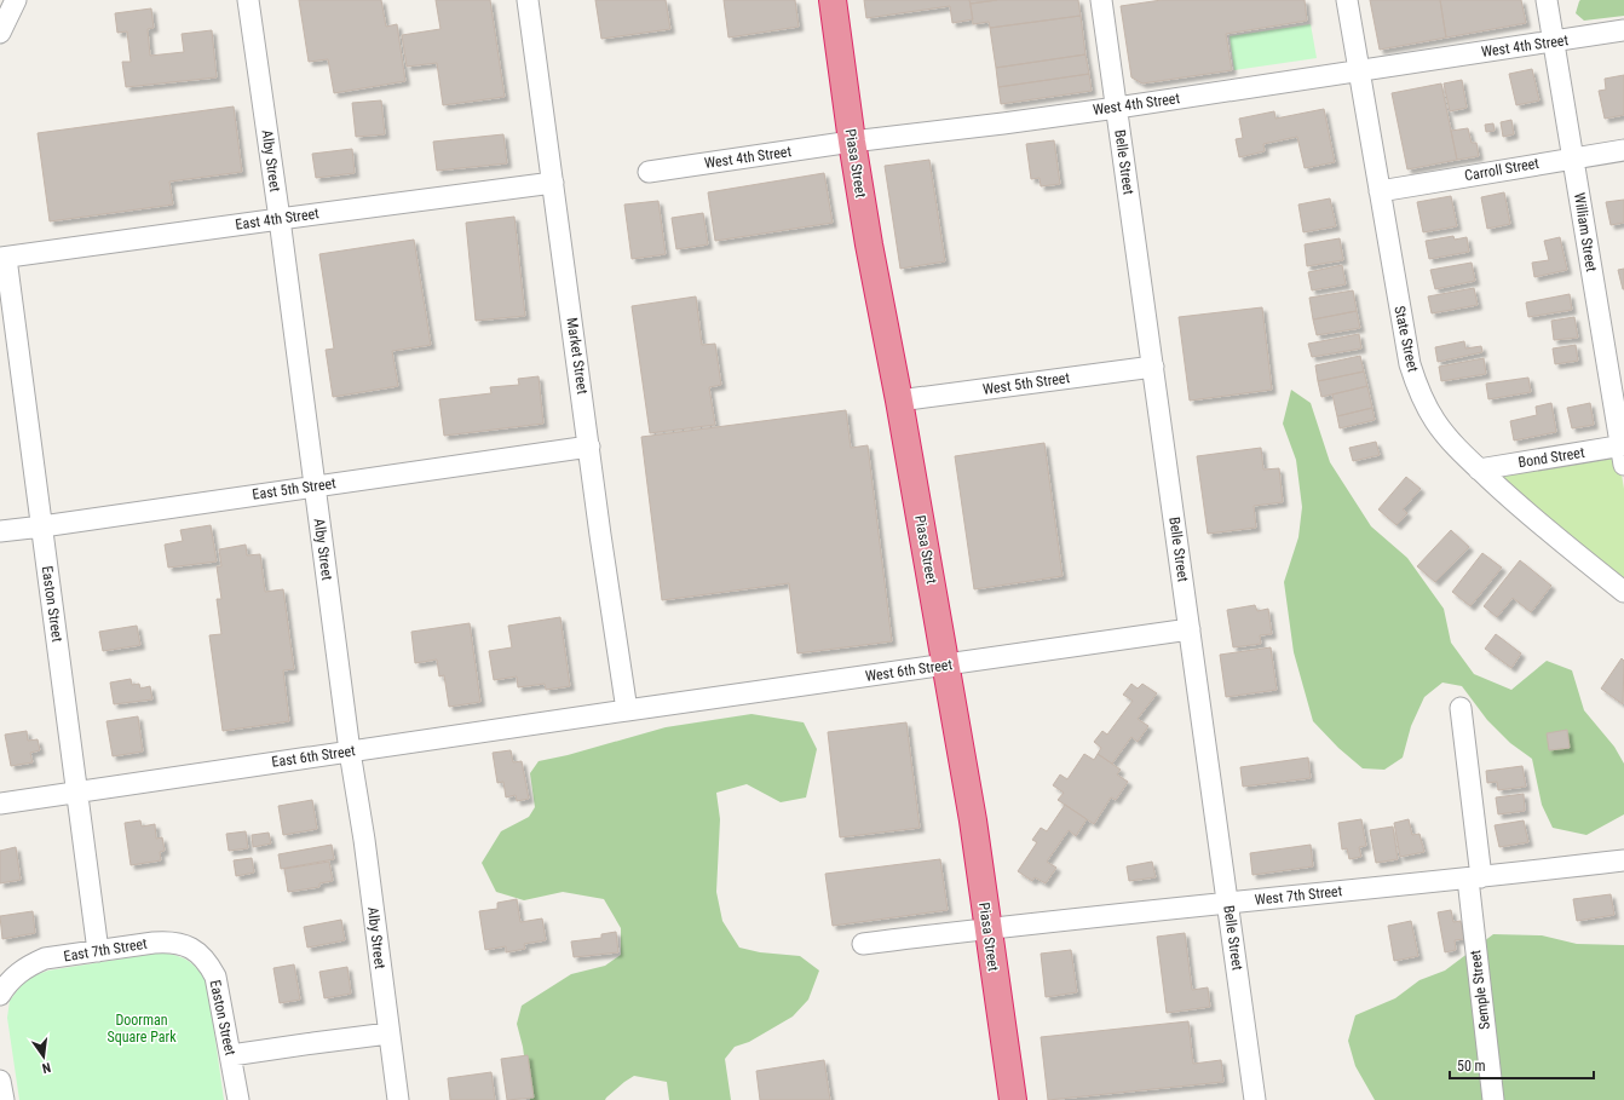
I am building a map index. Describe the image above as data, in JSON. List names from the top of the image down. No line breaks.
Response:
{"streets":{"highway":["Piasa Street"],"street":["West 4th Street","Alby Street","Belle Street","Carroll Street","East 4th Street","William Street","State Street","Market Street","West 5th Street","Bond Street","East 5th Street","Easton Street","West 6th Street","East 6th Street","West 7th Street","East 7th Street","Semple Street"]},"crossings":[["West 4th Street","Belle Street"],["West 4th Street","Piasa Street"],["West 4th Street","William Street"],["West 4th Street","State Street"],["Alby Street","East 4th Street"],["Alby Street","East 5th Street"],["Alby Street","East 6th Street"],["Belle Street","West 5th Street"],["Belle Street","West 6th Street"],["Belle Street","West 7th Street"],["Piasa Street","West 5th Street"],["Piasa Street","West 6th Street"],["Piasa Street","West 7th Street"],["Carroll Street","William Street"],["Carroll Street","State Street"],["East 4th Street","Market Street"],["East 4th Street","Easton Street"],["William Street","Bond Street"],["State Street","Bond Street"],["Market Street","East 5th Street"],["Market Street","West 6th Street"],["Market Street","East 6th Street"],["East 5th Street","Easton Street"],["Easton Street","East 6th Street"],["Easton Street","East 7th Street"],["West 6th Street","East 6th Street"],["West 7th Street","Semple Street"]],"parks":["Doorman Square Park"],"scale_bar":"50 m","north":"bottom"}
